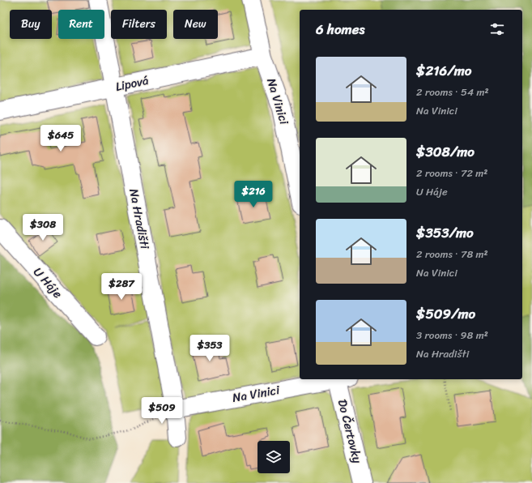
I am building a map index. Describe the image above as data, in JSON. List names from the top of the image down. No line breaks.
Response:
{"streets":{"street":["Lipová","Na Vinici","Na Hradišti","U Háje","Do Čertovky"]},"crossings":[["Lipová","Na Vinici"],["Lipová","Na Hradišti"],["Na Vinici","Na Hradišti"]],"page":{"chip":["Buy","Rent","Filters","New"],"heading":"6 homes","list":[{"name":"$216/mo","note":"2 rooms · 54 m² · Na Vinici"},{"name":"$308/mo","note":"2 rooms · 72 m² · U Háje"},{"name":"$353/mo","note":"2 rooms · 78 m² · Na Vinici"},{"name":"$509/mo","note":"3 rooms · 98 m² · Na Hradišti"}],"price":["$645","$216","$308","$287","$353","$509"]}}
